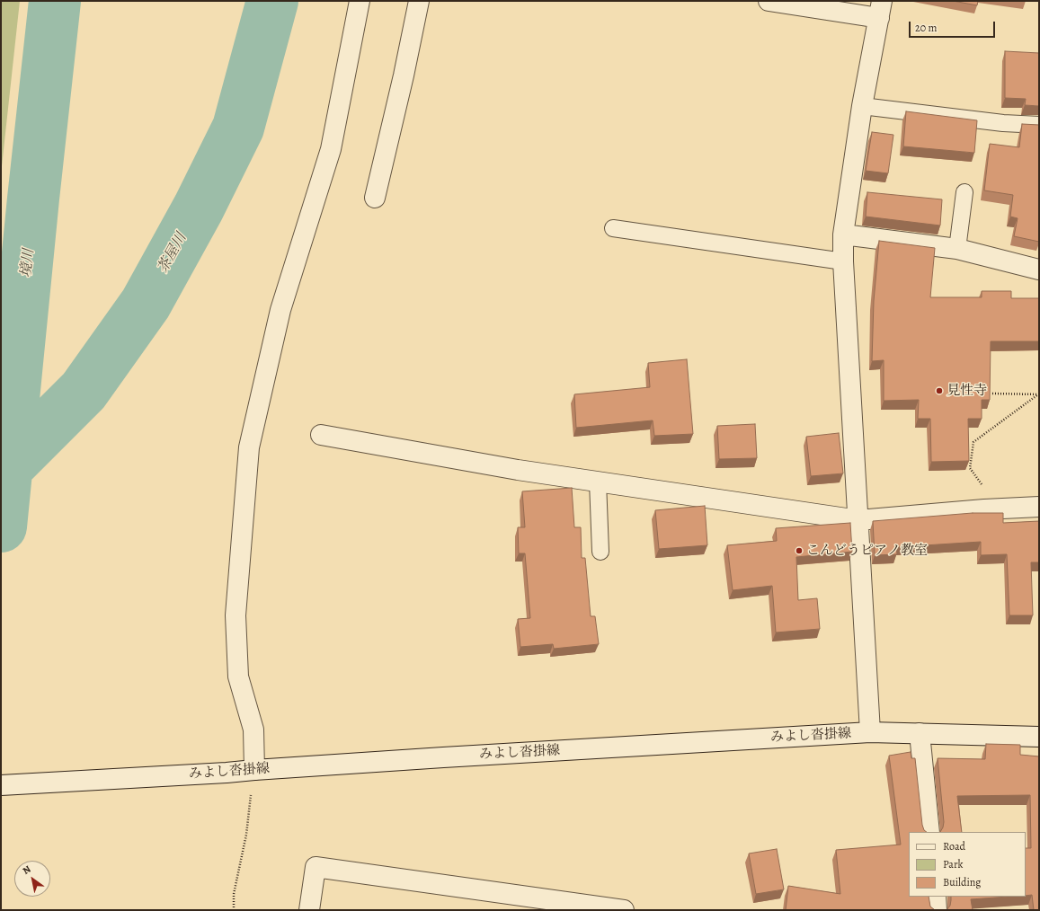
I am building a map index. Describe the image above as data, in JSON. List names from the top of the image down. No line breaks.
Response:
{"streets":{"street":["みよし沓掛線"]},"water":["茶屋川","境川"],"places":["見性寺","こんどうピアノ教室"],"legend":["Road","Park","Building"],"scale_bar":"20 m","north":"top left"}
